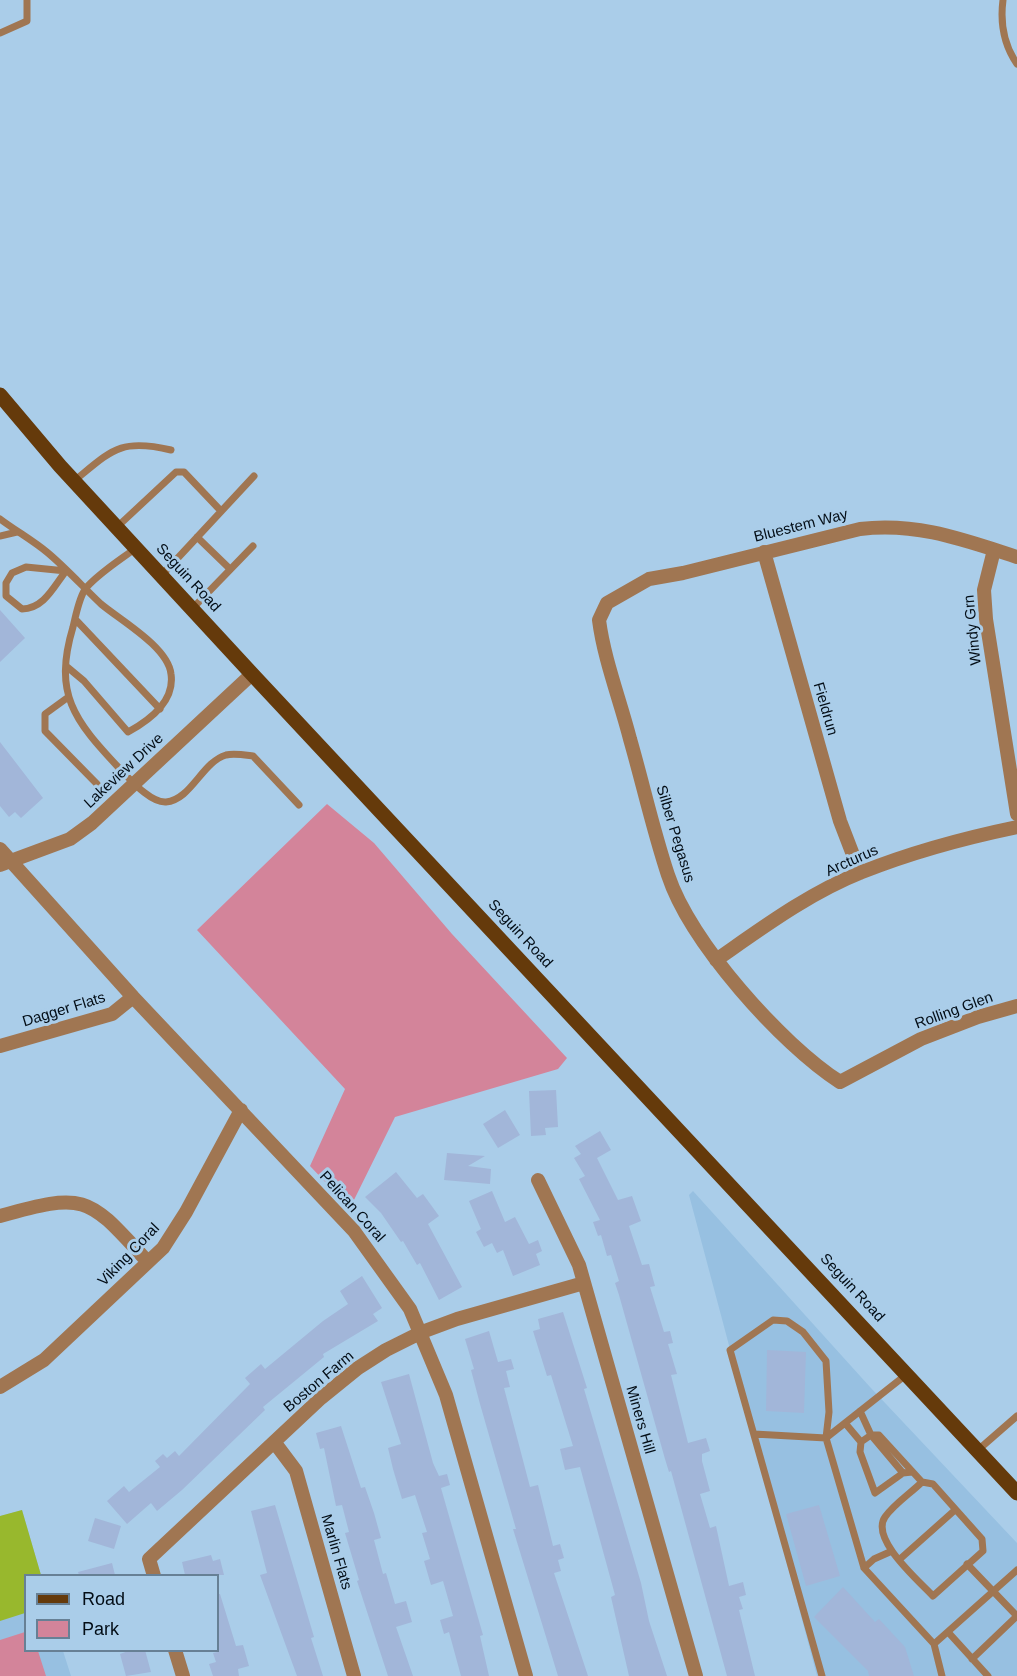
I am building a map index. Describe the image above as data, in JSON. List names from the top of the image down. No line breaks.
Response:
{"streets":{"main road":["Seguin Road"],"street":["Bluestem Way","Windy Grn","Fieldrun","Lakeview Drive","Silber Pegasus","Arcturus","Dagger Flats","Rolling Glen","Pelican Coral","Viking Coral","Boston Farm","Miners Hill","Marlin Flats"]},"crossings":[["Bluestem Way","Windy Grn"],["Bluestem Way","Fieldrun"],["Bluestem Way","Silber Pegasus"],["Seguin Road","Lakeview Drive"],["Fieldrun","Arcturus"],["Lakeview Drive","Pelican Coral"],["Silber Pegasus","Arcturus"],["Silber Pegasus","Rolling Glen"],["Dagger Flats","Pelican Coral"],["Pelican Coral","Viking Coral"],["Pelican Coral","Boston Farm"],["Boston Farm","Miners Hill"],["Boston Farm","Marlin Flats"]],"legend":["Road","Park"]}
